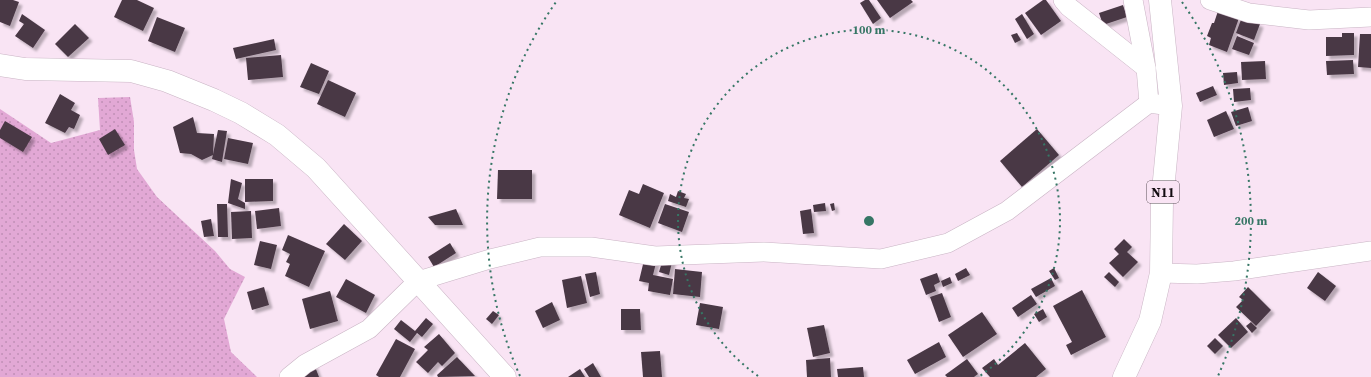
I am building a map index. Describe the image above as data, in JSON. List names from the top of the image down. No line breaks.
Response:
{"streets":{"main road":["N11"]},"rings":["100 m","200 m"]}
